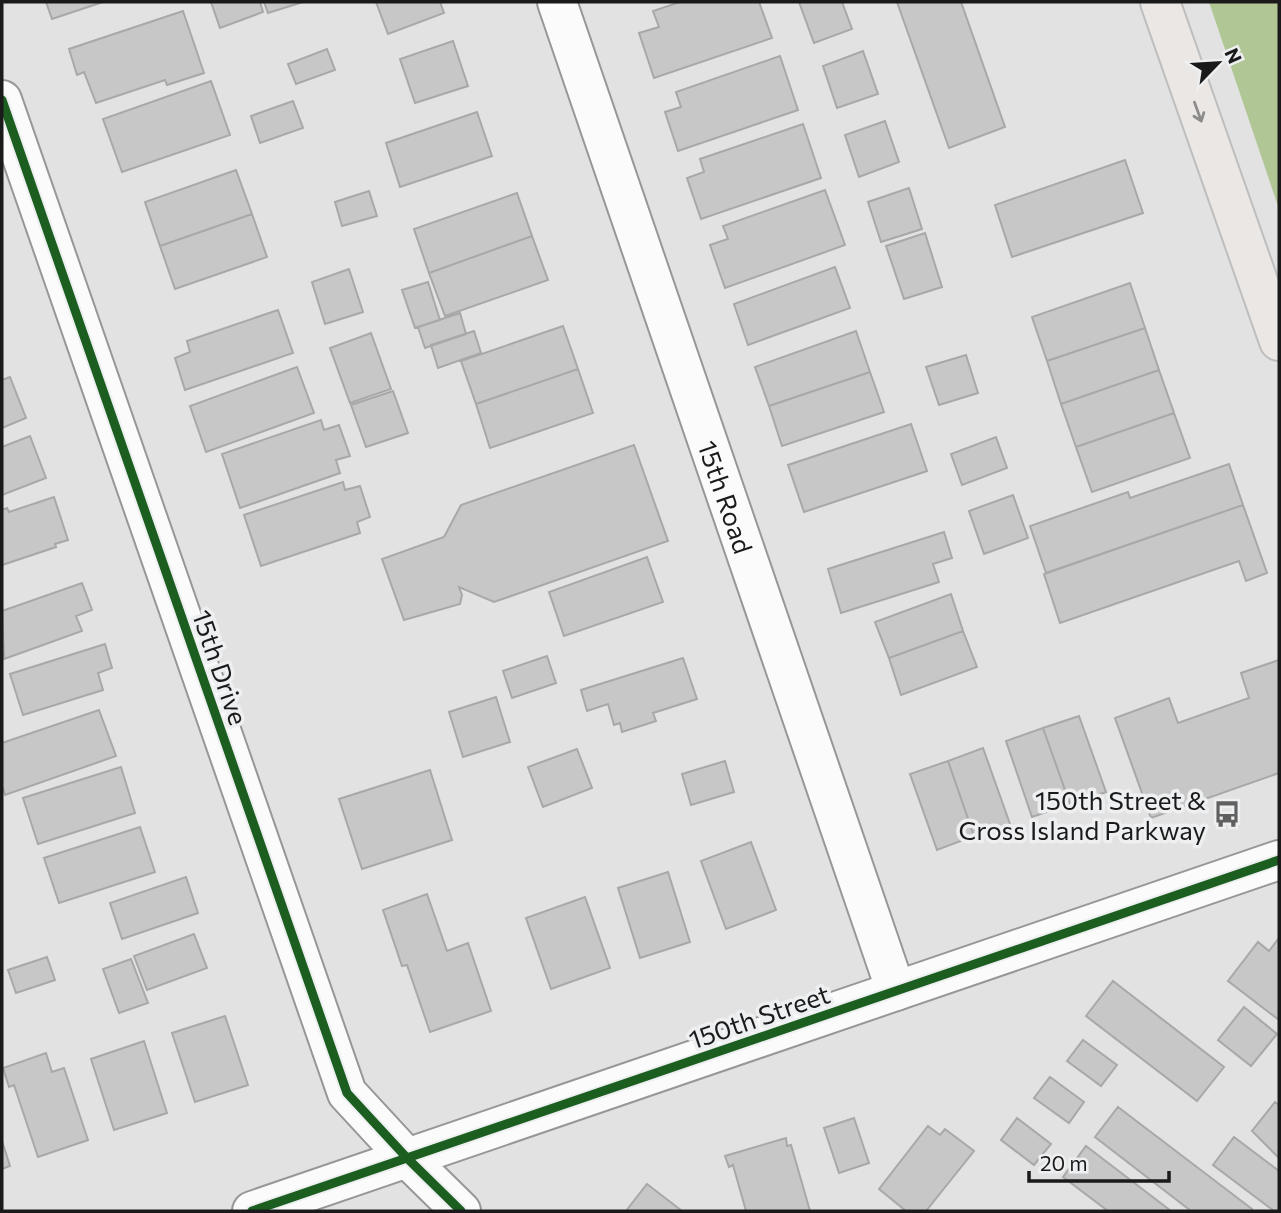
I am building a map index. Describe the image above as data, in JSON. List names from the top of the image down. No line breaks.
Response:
{"streets":{"street":["15th Road","15th Drive","150th Street"]},"crossings":[["15th Road","150th Street"],["15th Drive","150th Street"]],"places":{"bus stop":["150th Street & Cross Island Parkway"]},"scale_bar":"20 m","north":"top right"}
